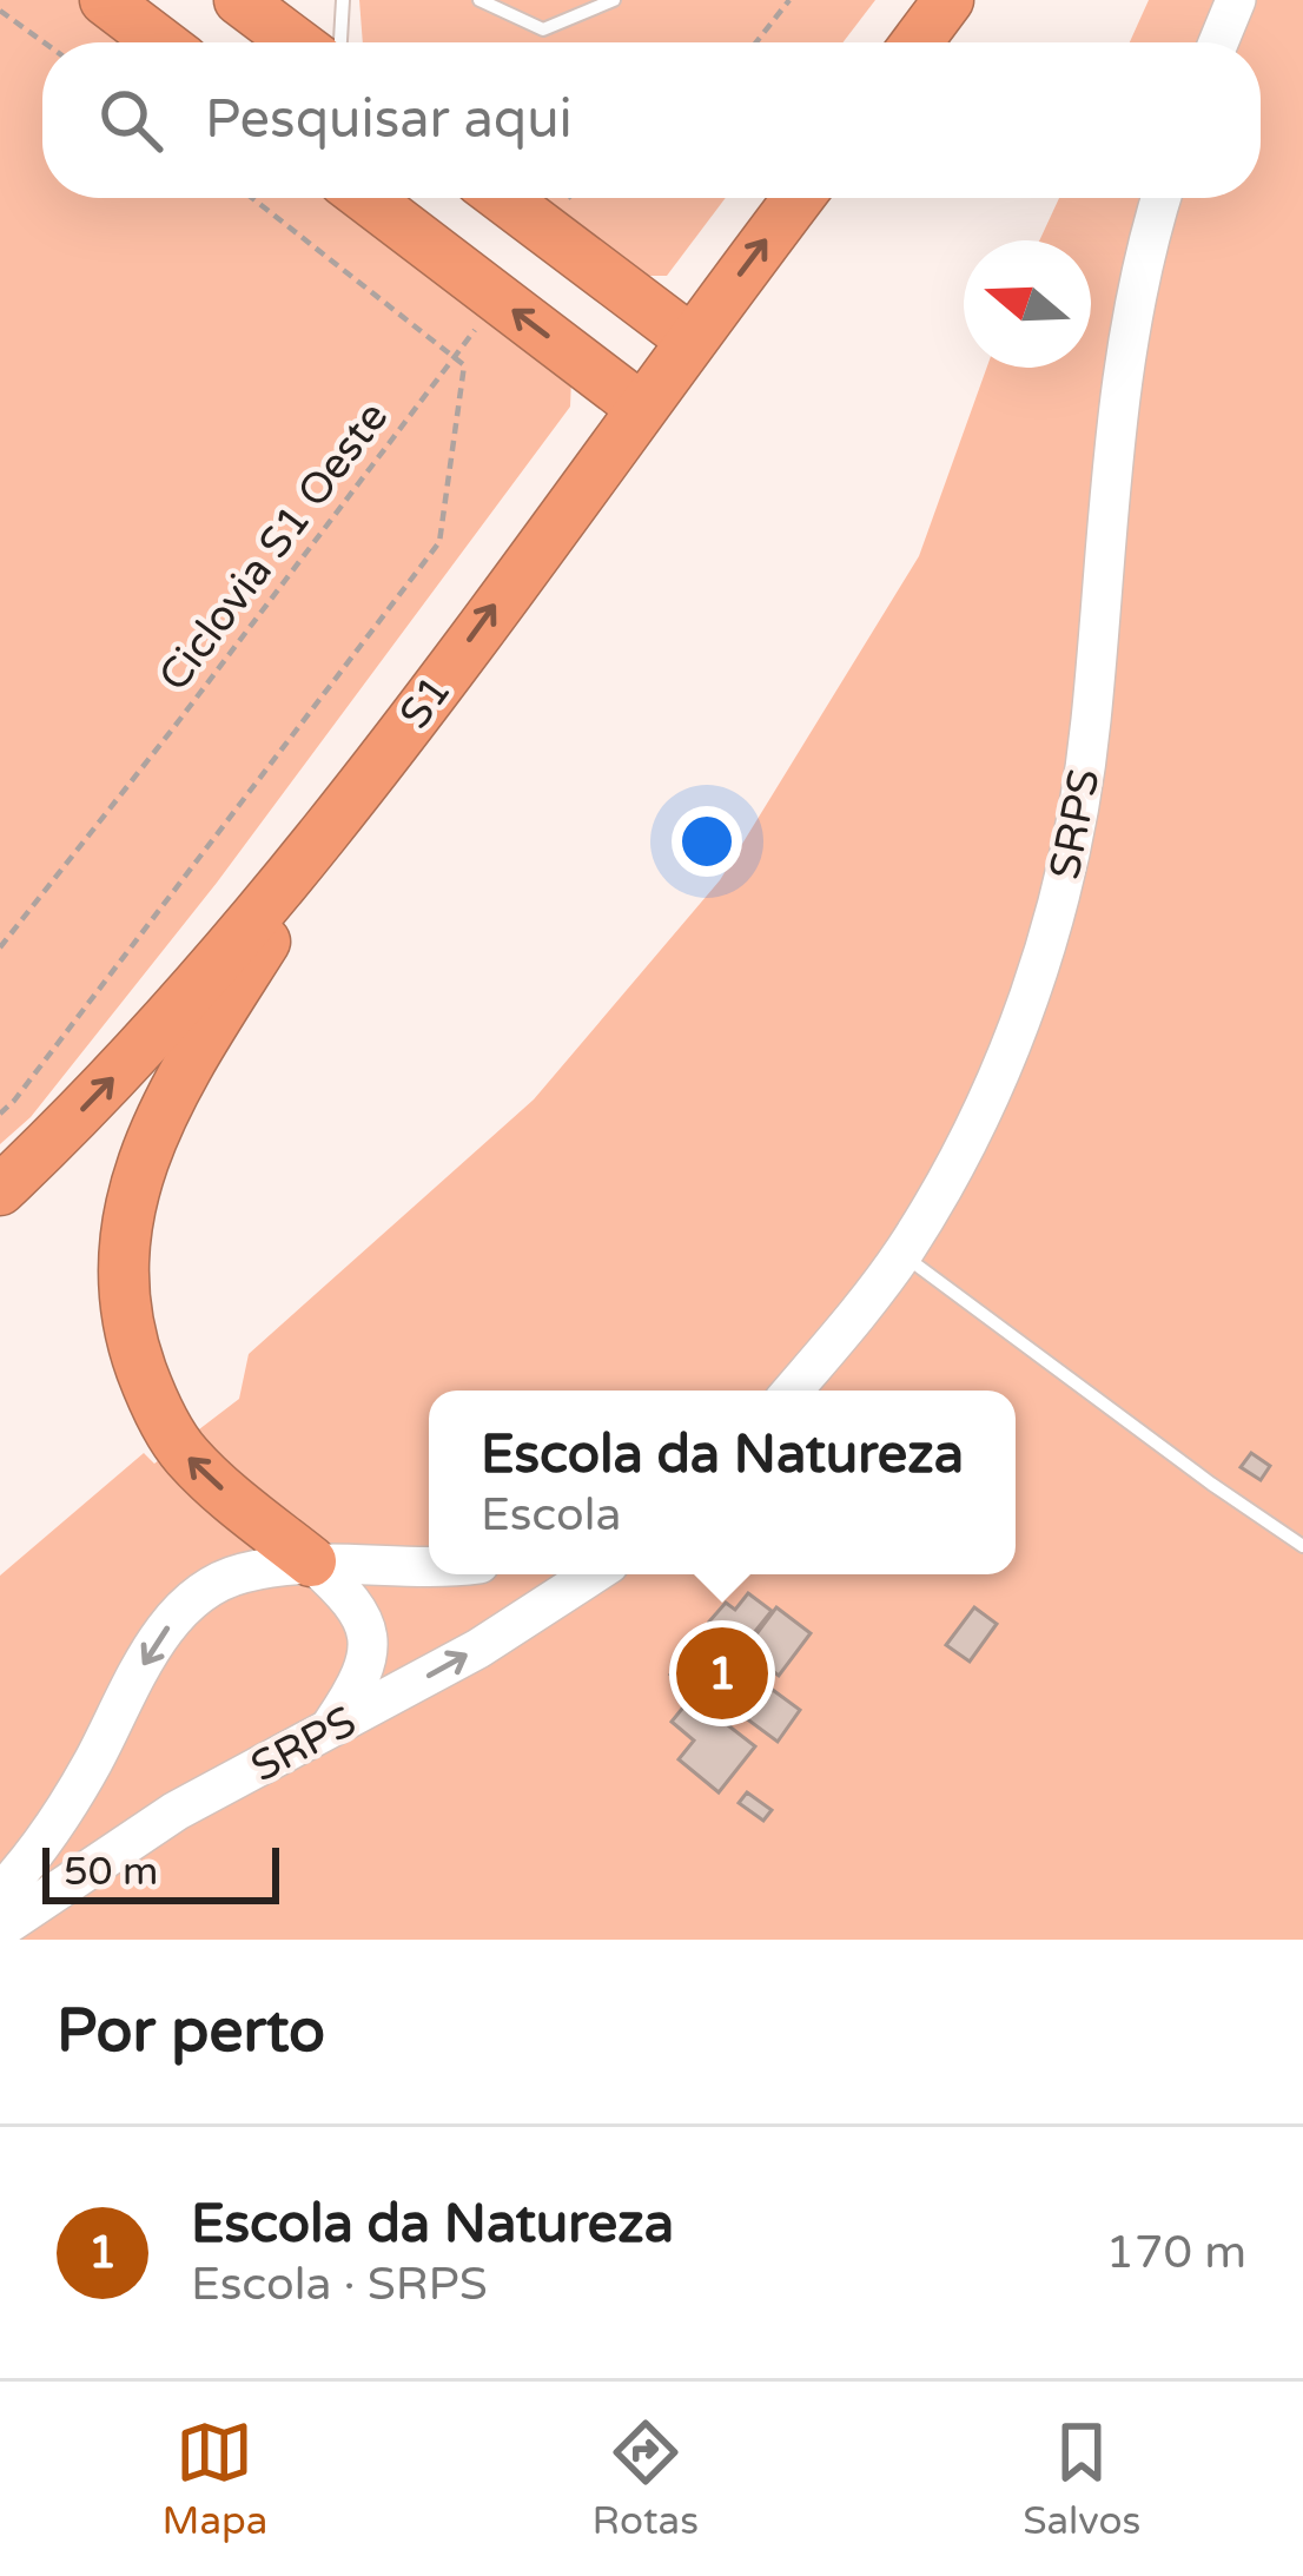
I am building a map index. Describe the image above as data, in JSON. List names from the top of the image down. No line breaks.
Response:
{"streets":{"highway":["S1"],"main road":["SRPS"],"path":["Ciclovia S1 Oeste"]},"one_way":["S1"],"scale_bar":"50 m","north":"left","page":{"search":"Pesquisar aqui","popup":["Escola da Natureza","Escola"],"pins":"1","scale":"50 m","heading":"Por perto","list":[{"mark":"1","name":"Escola da Natureza","note":"Escola · SRPS","value":"170 m"}],"nav":["Mapa","Rotas","Salvos"]}}
